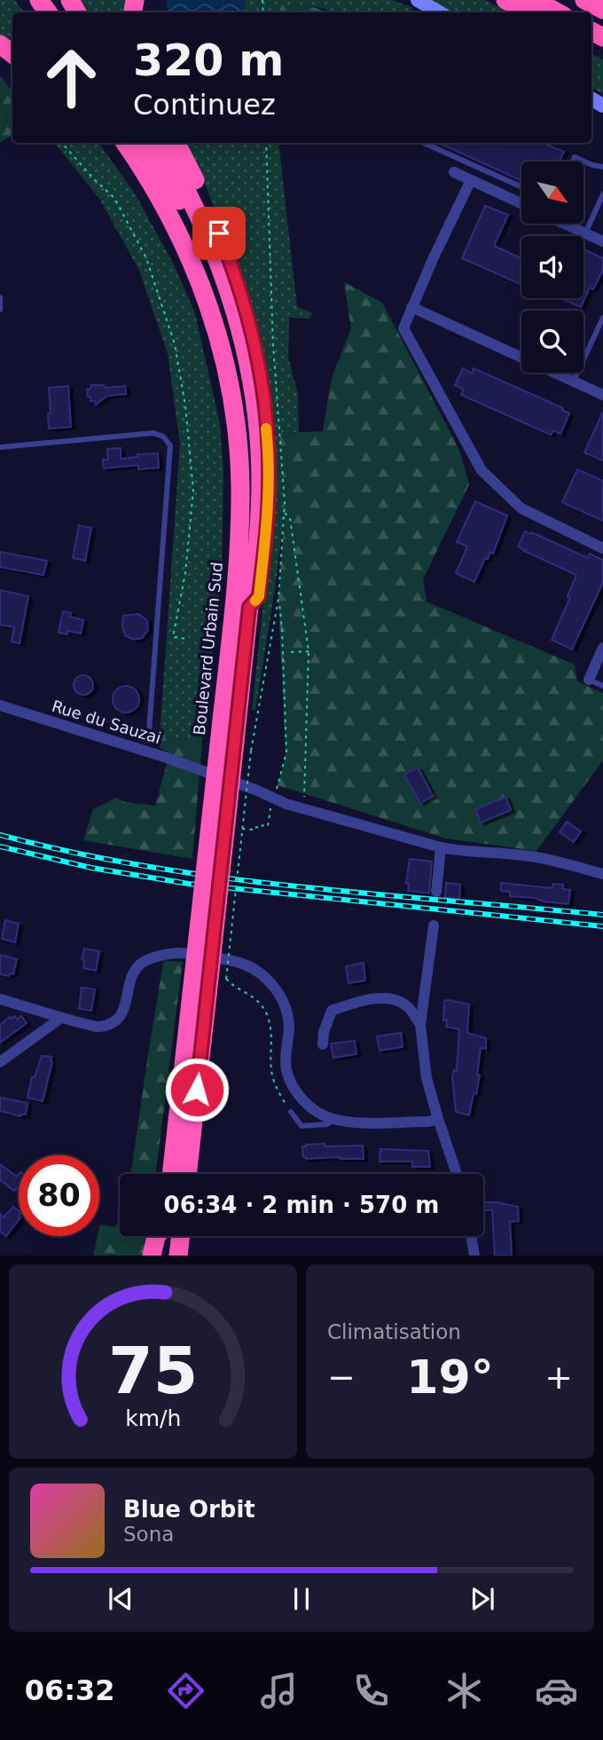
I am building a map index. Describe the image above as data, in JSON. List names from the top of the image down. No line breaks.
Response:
{"streets":{"highway":["Boulevard Urbain Sud"],"street":["Rue du Sauzai"]},"north":"bottom right","page":{"turn":["320 m","Continuez"],"limit":"80","trip":"06:34 · 2 min · 570 m","tile":"Climatisation","heat":["−","19°","+"],"song":["Blue Orbit","Sona"],"tabs":"06:32","gauge":["75","km/h"]}}
